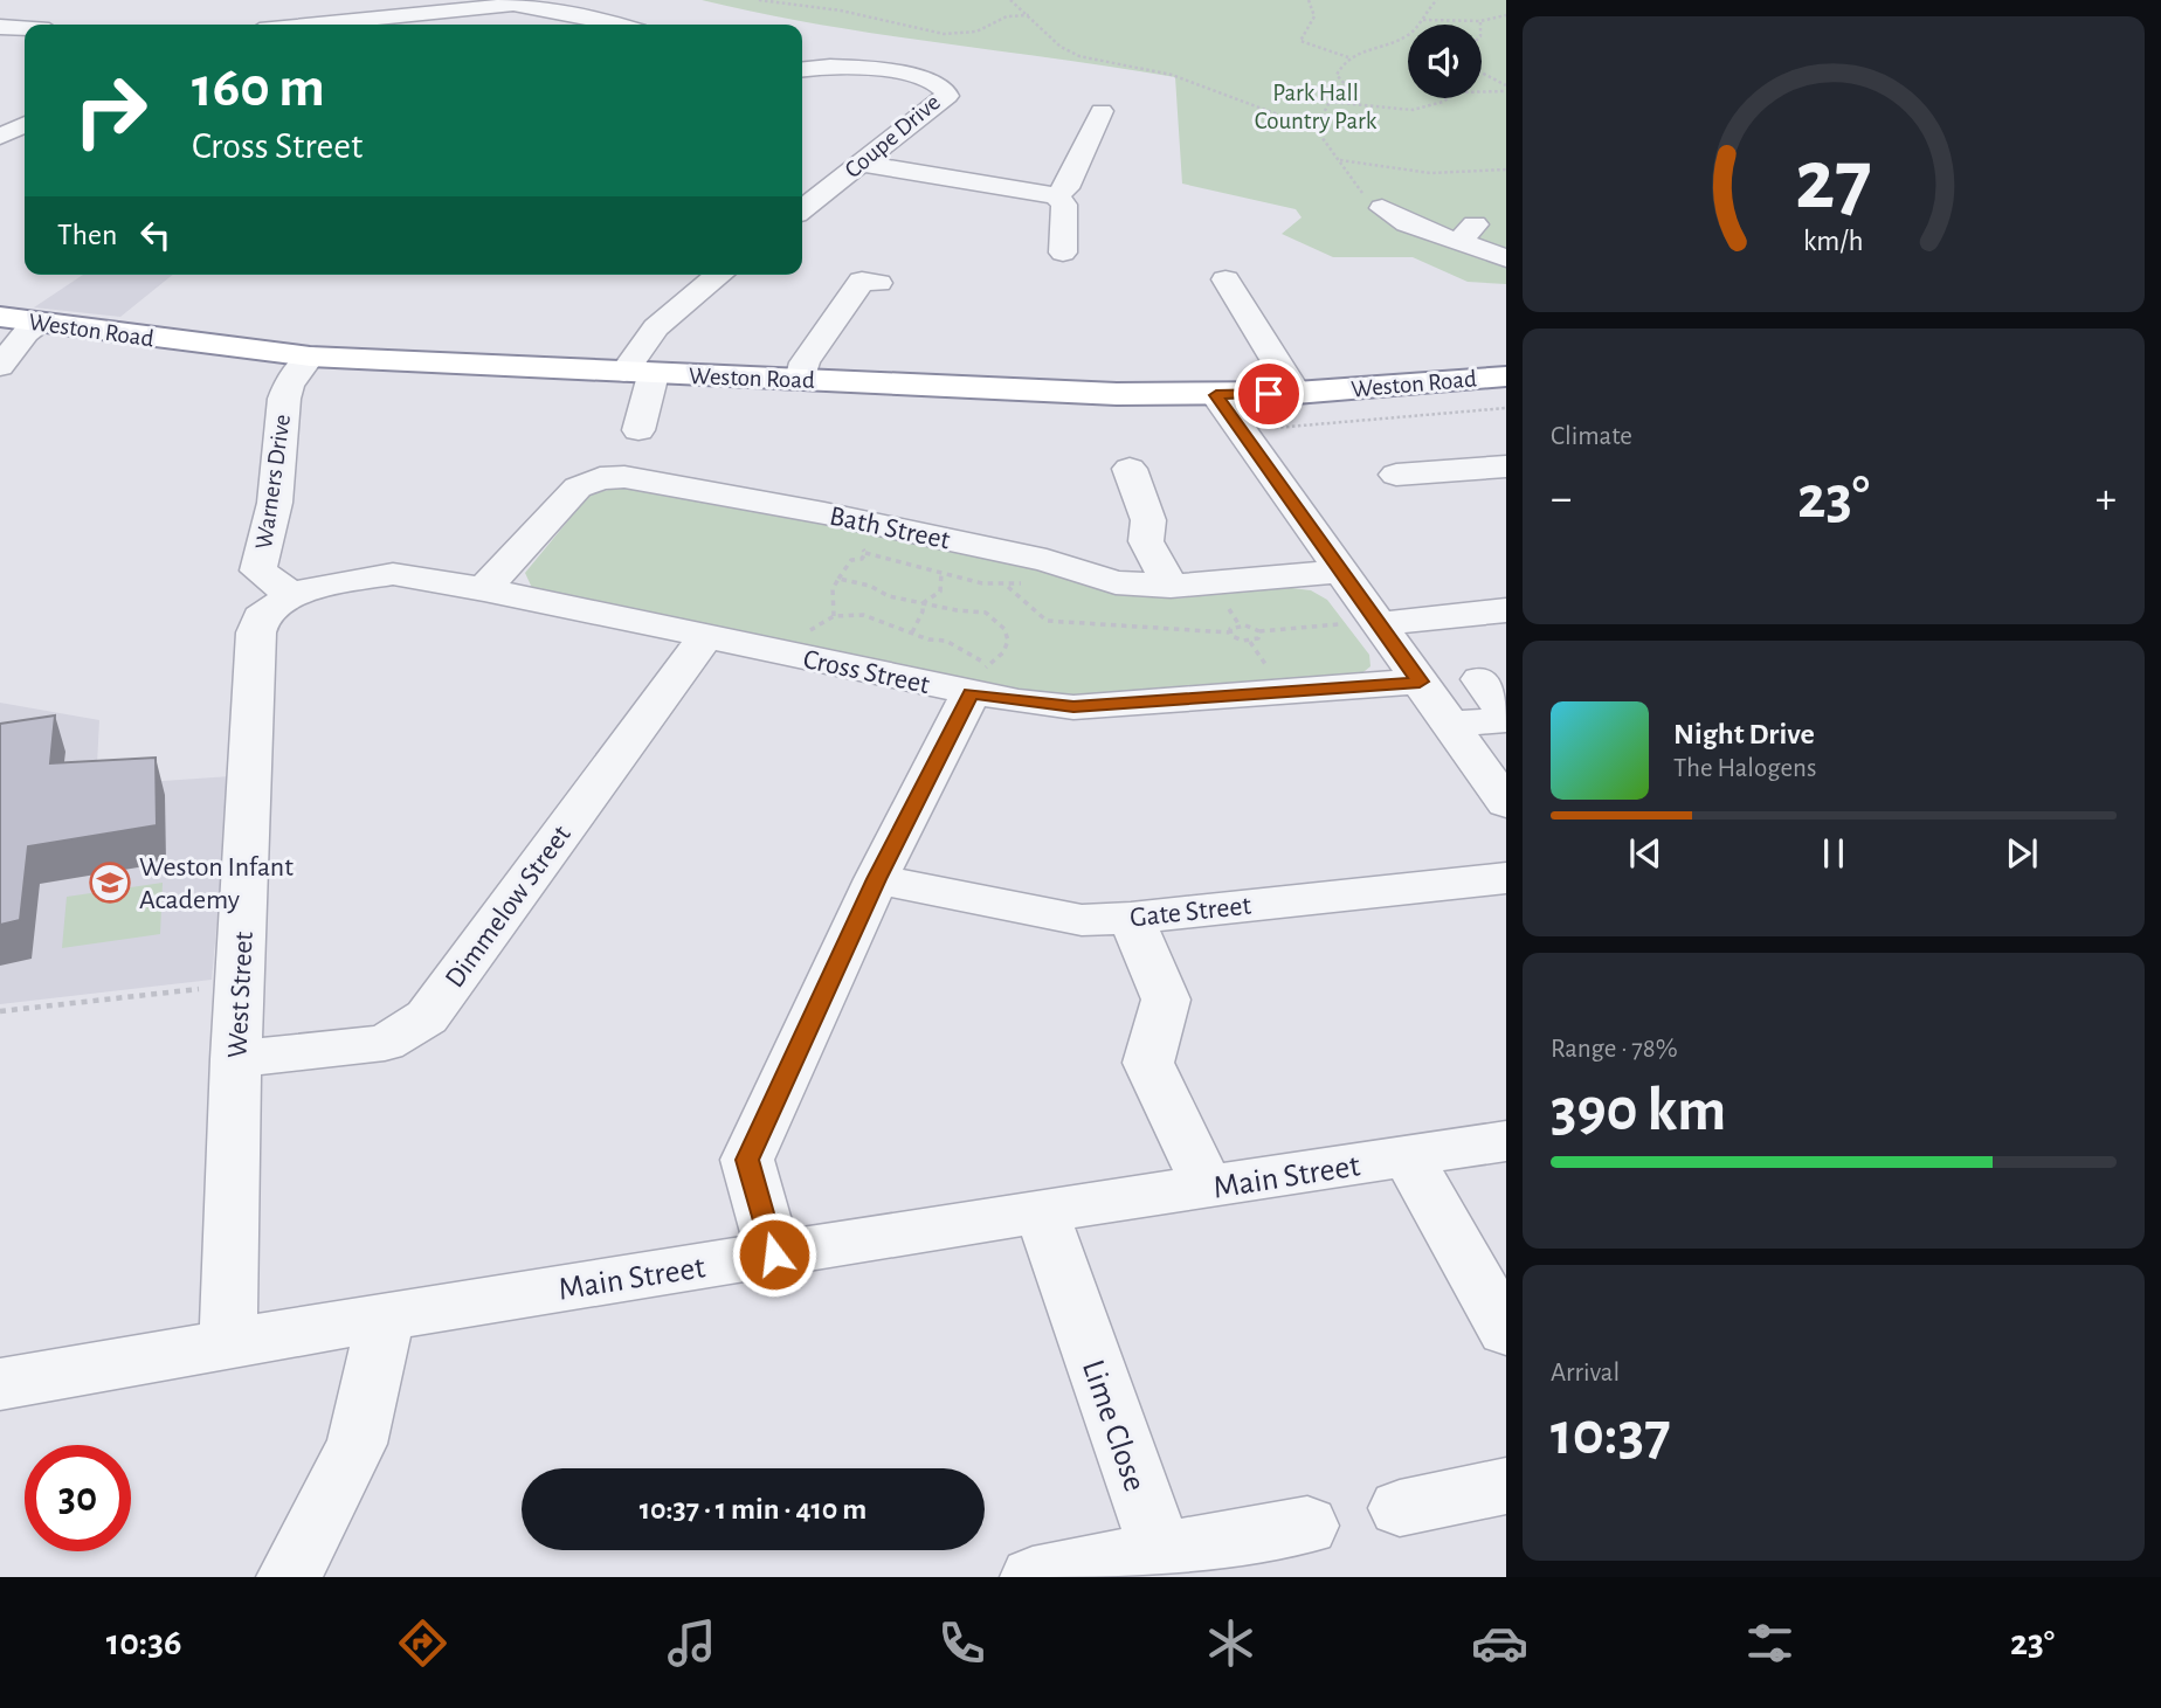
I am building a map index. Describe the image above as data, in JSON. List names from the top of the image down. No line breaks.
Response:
{"streets":{"highway":["Weston Road"],"street":["Coupe Drive","Warners Drive","Bath Street","Cross Street","Dimmelow Street","Gate Street","West Street","Main Street","Lime Close"]},"crossings":[["Weston Road","Warners Drive"],["Warners Drive","Cross Street"],["Warners Drive","West Street"],["Bath Street","Cross Street"],["Cross Street","Dimmelow Street"],["Cross Street","West Street"],["Dimmelow Street","West Street"],["West Street","Main Street"],["Main Street","Lime Close"]],"parks":["Park Hall Country Park"],"places":{"school or university":["Weston Infant Academy"]},"page":{"turn":["160 m","Cross Street"],"then":"Then","tile":["Climate",["Range · 78%","390 km"],["Arrival","10:37"]],"heat":["−","23°","+"],"song":["Night Drive","The Halogens"],"limit":"30","trip":"10:37 · 1 min · 410 m","tabs":["10:36","23°"],"gauge":["27","km/h"]}}
